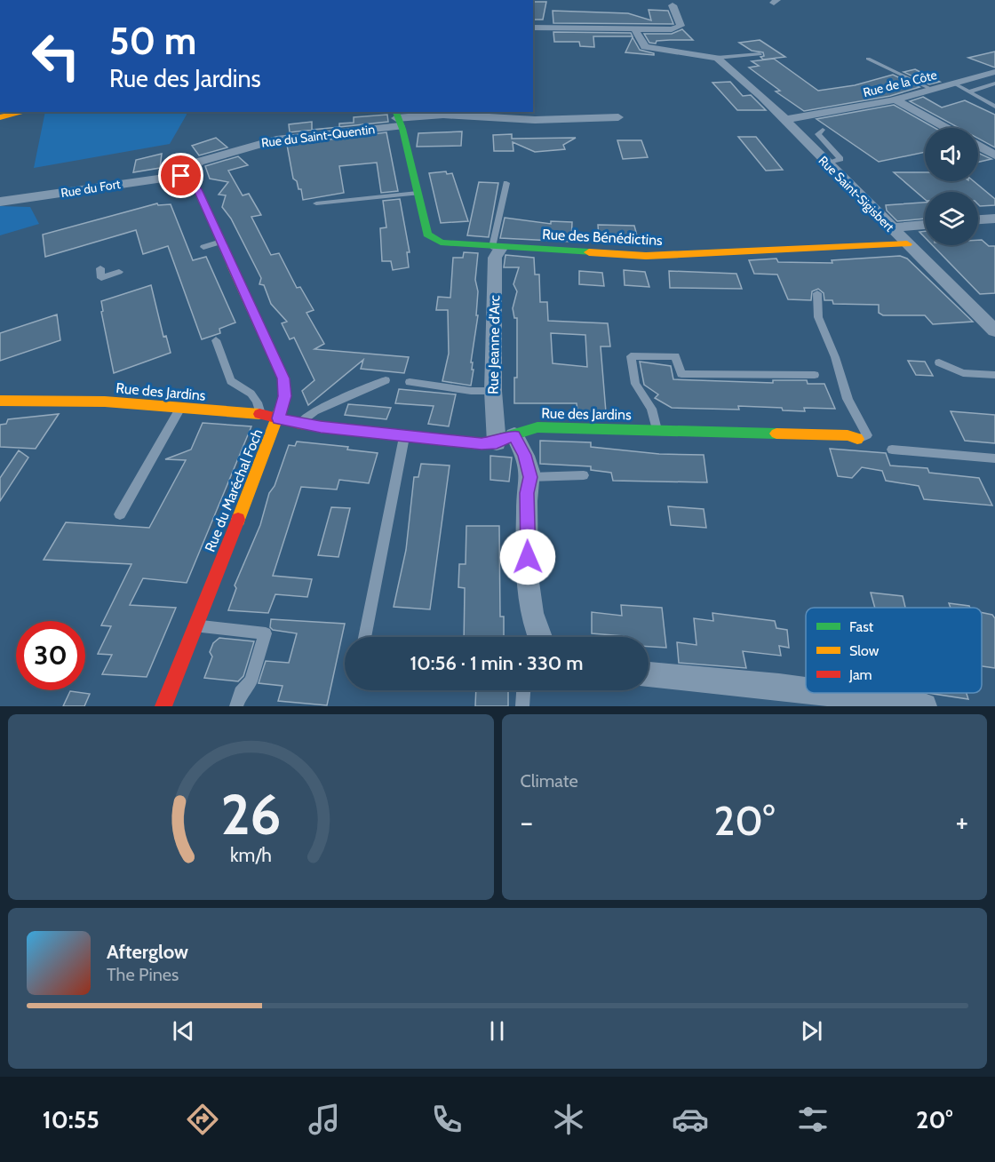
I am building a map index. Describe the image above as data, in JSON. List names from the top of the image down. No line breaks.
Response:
{"streets":{"street":["Rue de la Côte","Rue du Saint-Quentin","Rue du Fort","Rue Saint-Sigisbert","Rue des Bénédictins","Rue Jeanne d'Arc","Rue des Jardins","Rue du Maréchal Foch"]},"crossings":[["Rue de la Côte","Rue Saint-Sigisbert"],["Rue du Saint-Quentin","Rue du Fort"],["Rue du Saint-Quentin","Rue des Bénédictins"],["Rue du Saint-Quentin","Rue du Maréchal Foch"],["Rue du Fort","Rue du Maréchal Foch"],["Rue Saint-Sigisbert","Rue des Bénédictins"],["Rue des Bénédictins","Rue Jeanne d'Arc"],["Rue Jeanne d'Arc","Rue des Jardins"],["Rue des Jardins","Rue du Maréchal Foch"]],"legend":["Fast","Slow","Jam"],"page":{"turn":["50 m","Rue des Jardins"],"limit":"30","trip":"10:56 · 1 min · 330 m","tile":"Climate","heat":["−","20°","+"],"song":["Afterglow","The Pines"],"tabs":["10:55","20°"],"gauge":["26","km/h"]}}
